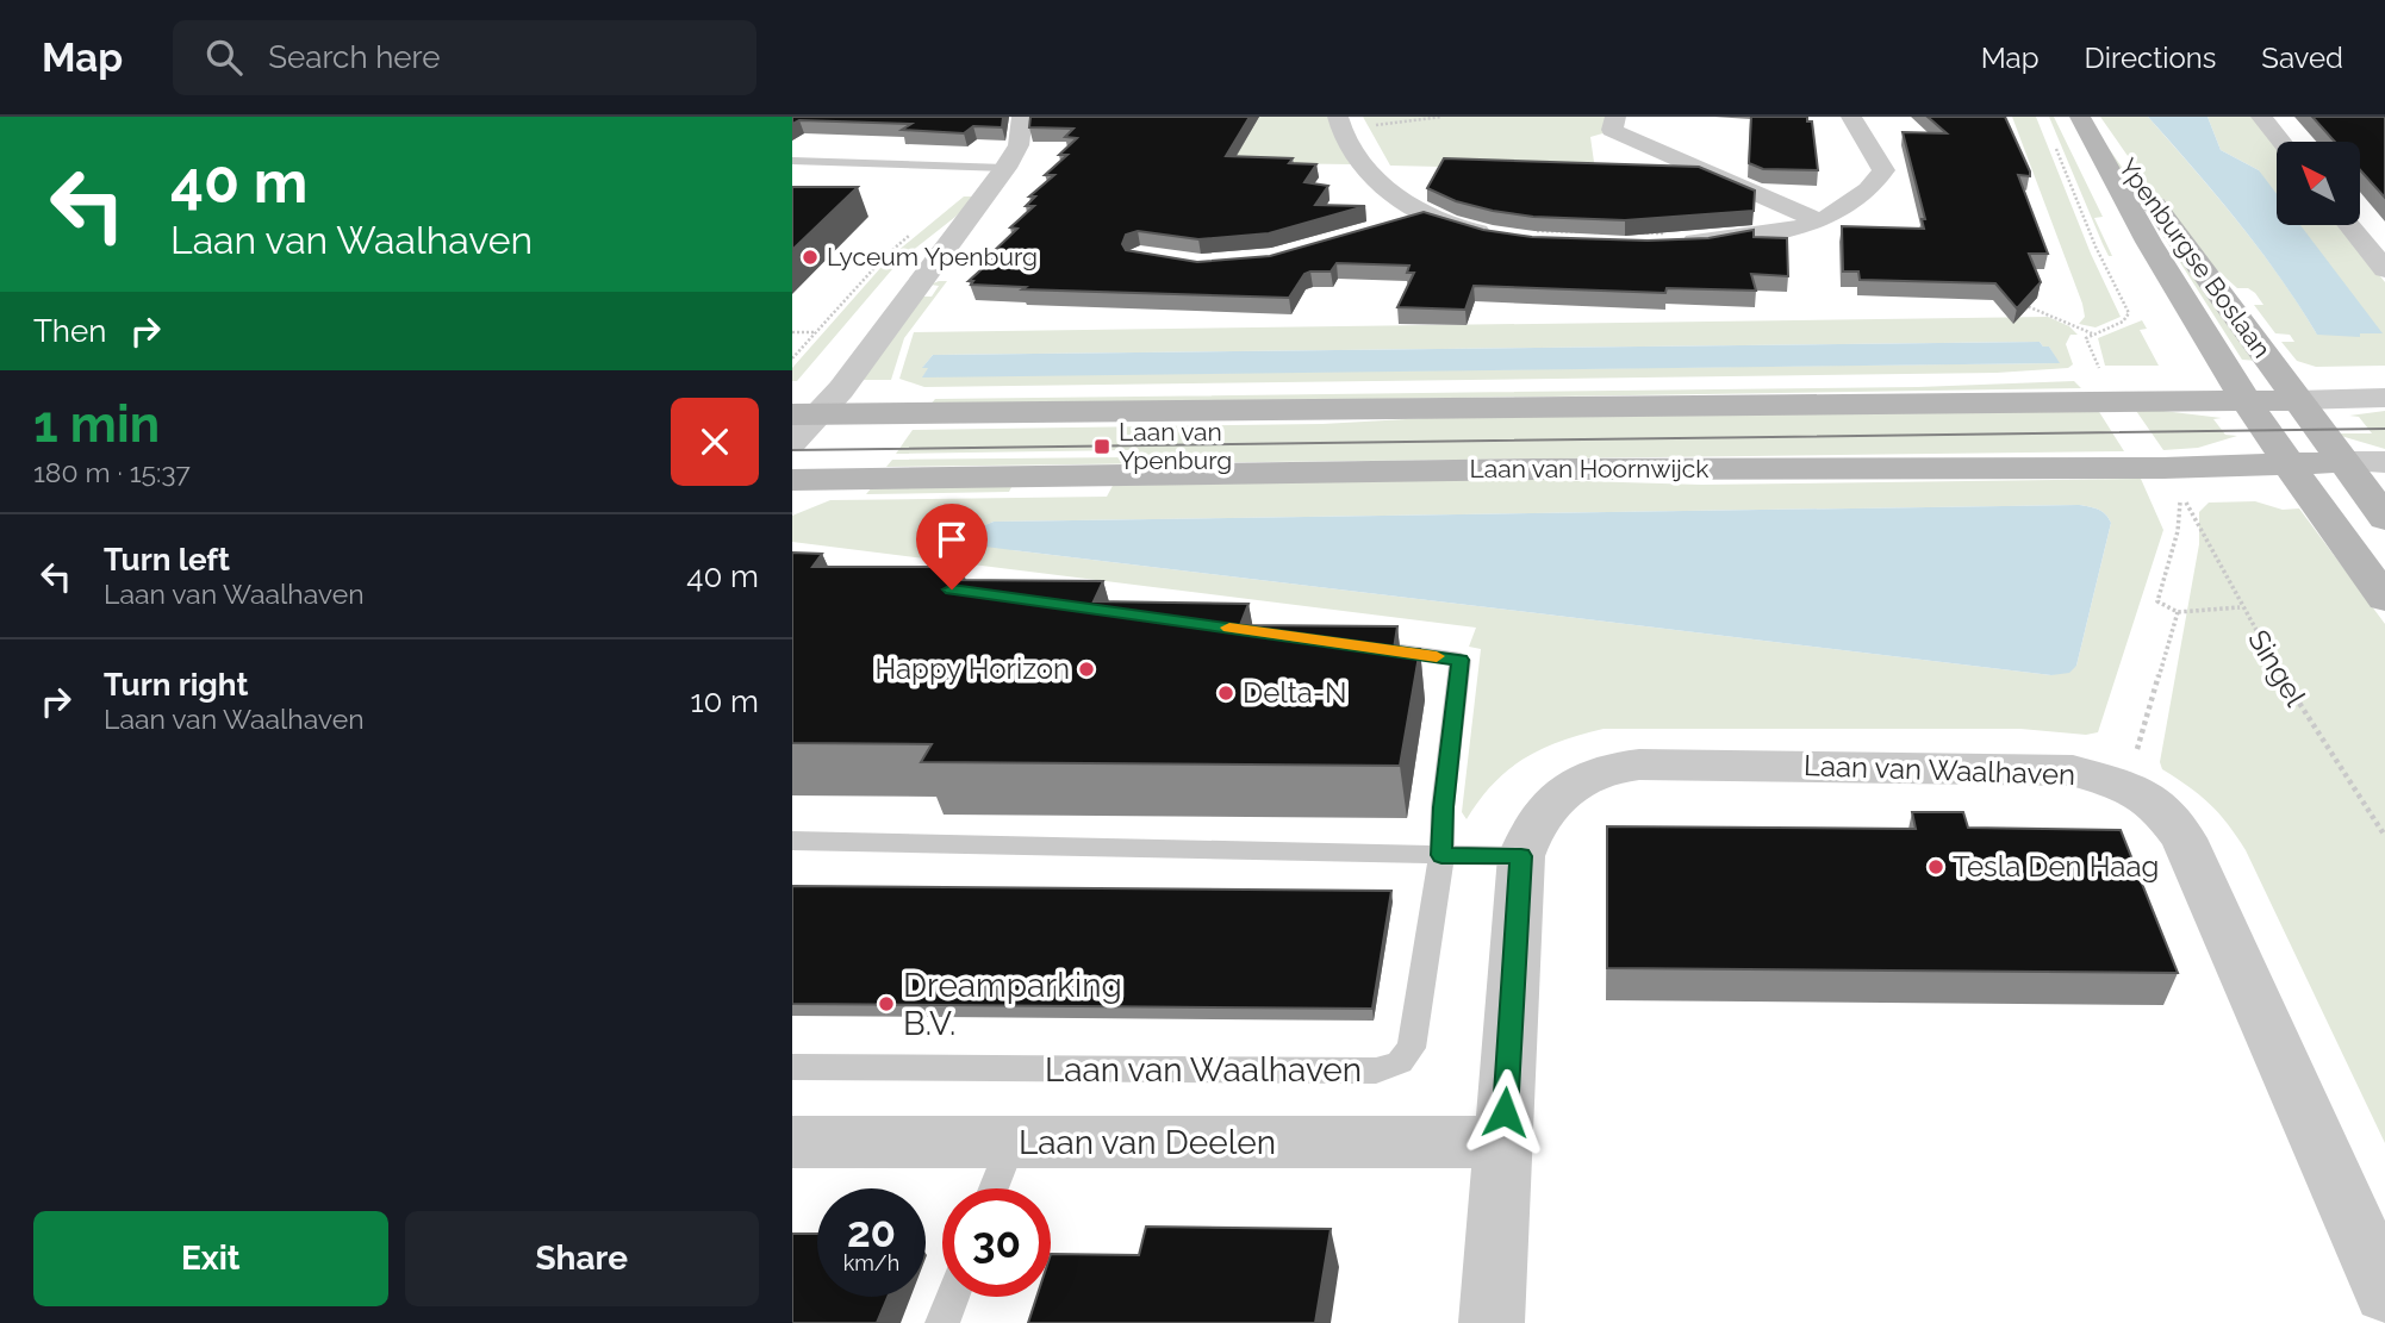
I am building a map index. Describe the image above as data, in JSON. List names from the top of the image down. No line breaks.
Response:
{"streets":{"main road":["Ypenburgse Boslaan","Laan van Hoornwijck"],"street":["Laan van Waalhaven","Laan van Deelen"],"path":["Singel"]},"crossings":[["Laan van Waalhaven","Laan van Deelen"]],"places":{"other":["Lyceum Ypenburg","Happy Horizon","Delta-N","Tesla Den Haag","Dreamparking B.V."],"transit":["Laan van Ypenburg"]},"north":"top left","page":{"header":"Map","search":"Search here","nav":["Map","Directions","Saved"],"turn":["40 m","Laan van Waalhaven"],"then":"Then","heading":["1 min","180 m · 15:37"],"list":[{"name":"Turn left","note":"Laan van Waalhaven","value":"40 m"},{"name":"Turn right","note":"Laan van Waalhaven","value":"10 m"}],"speed":"20 km/h","limit":"30","buttons":["Exit","Share"]}}
